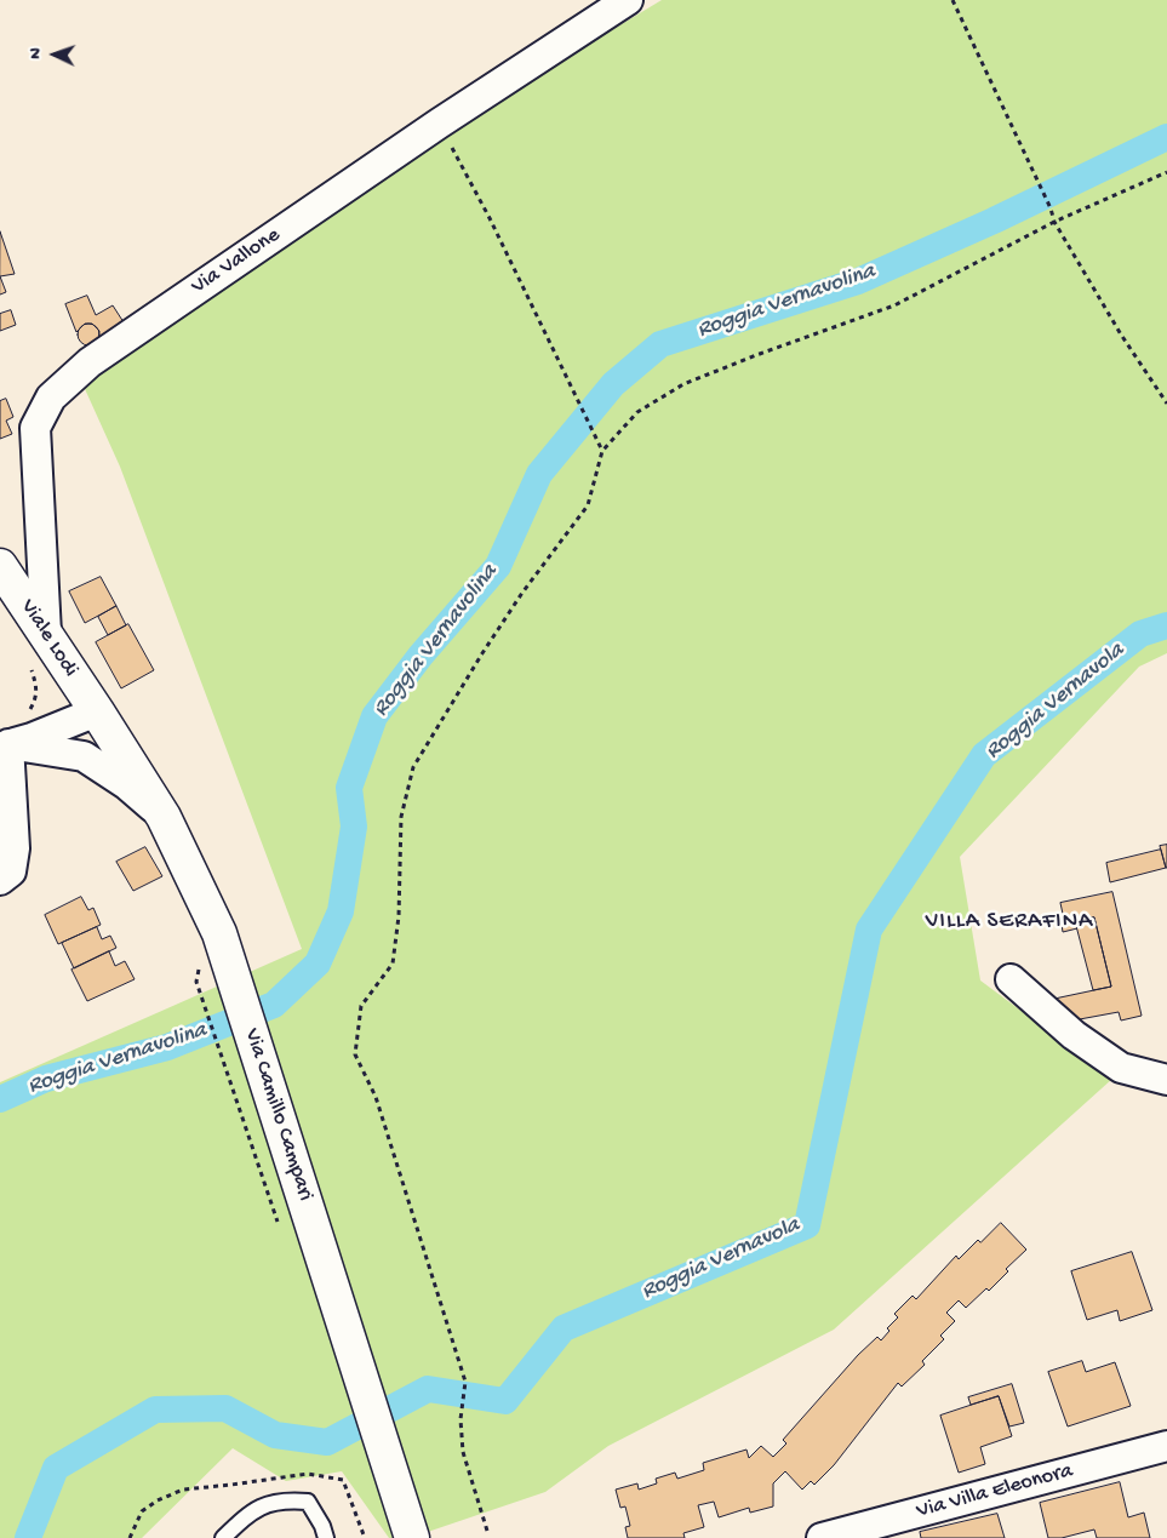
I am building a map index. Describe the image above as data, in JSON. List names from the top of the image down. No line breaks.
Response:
{"streets":{"street":["Via Vallone","Viale Lodi","Via Camillo Campari","Via Villa Eleonora"]},"crossings":[["Via Vallone","Viale Lodi"],["Viale Lodi","Via Camillo Campari"]],"districts":["VILLA SERAFINA"],"water":["Roggia Vernavolina","Roggia Vernavola"],"north":"left"}
